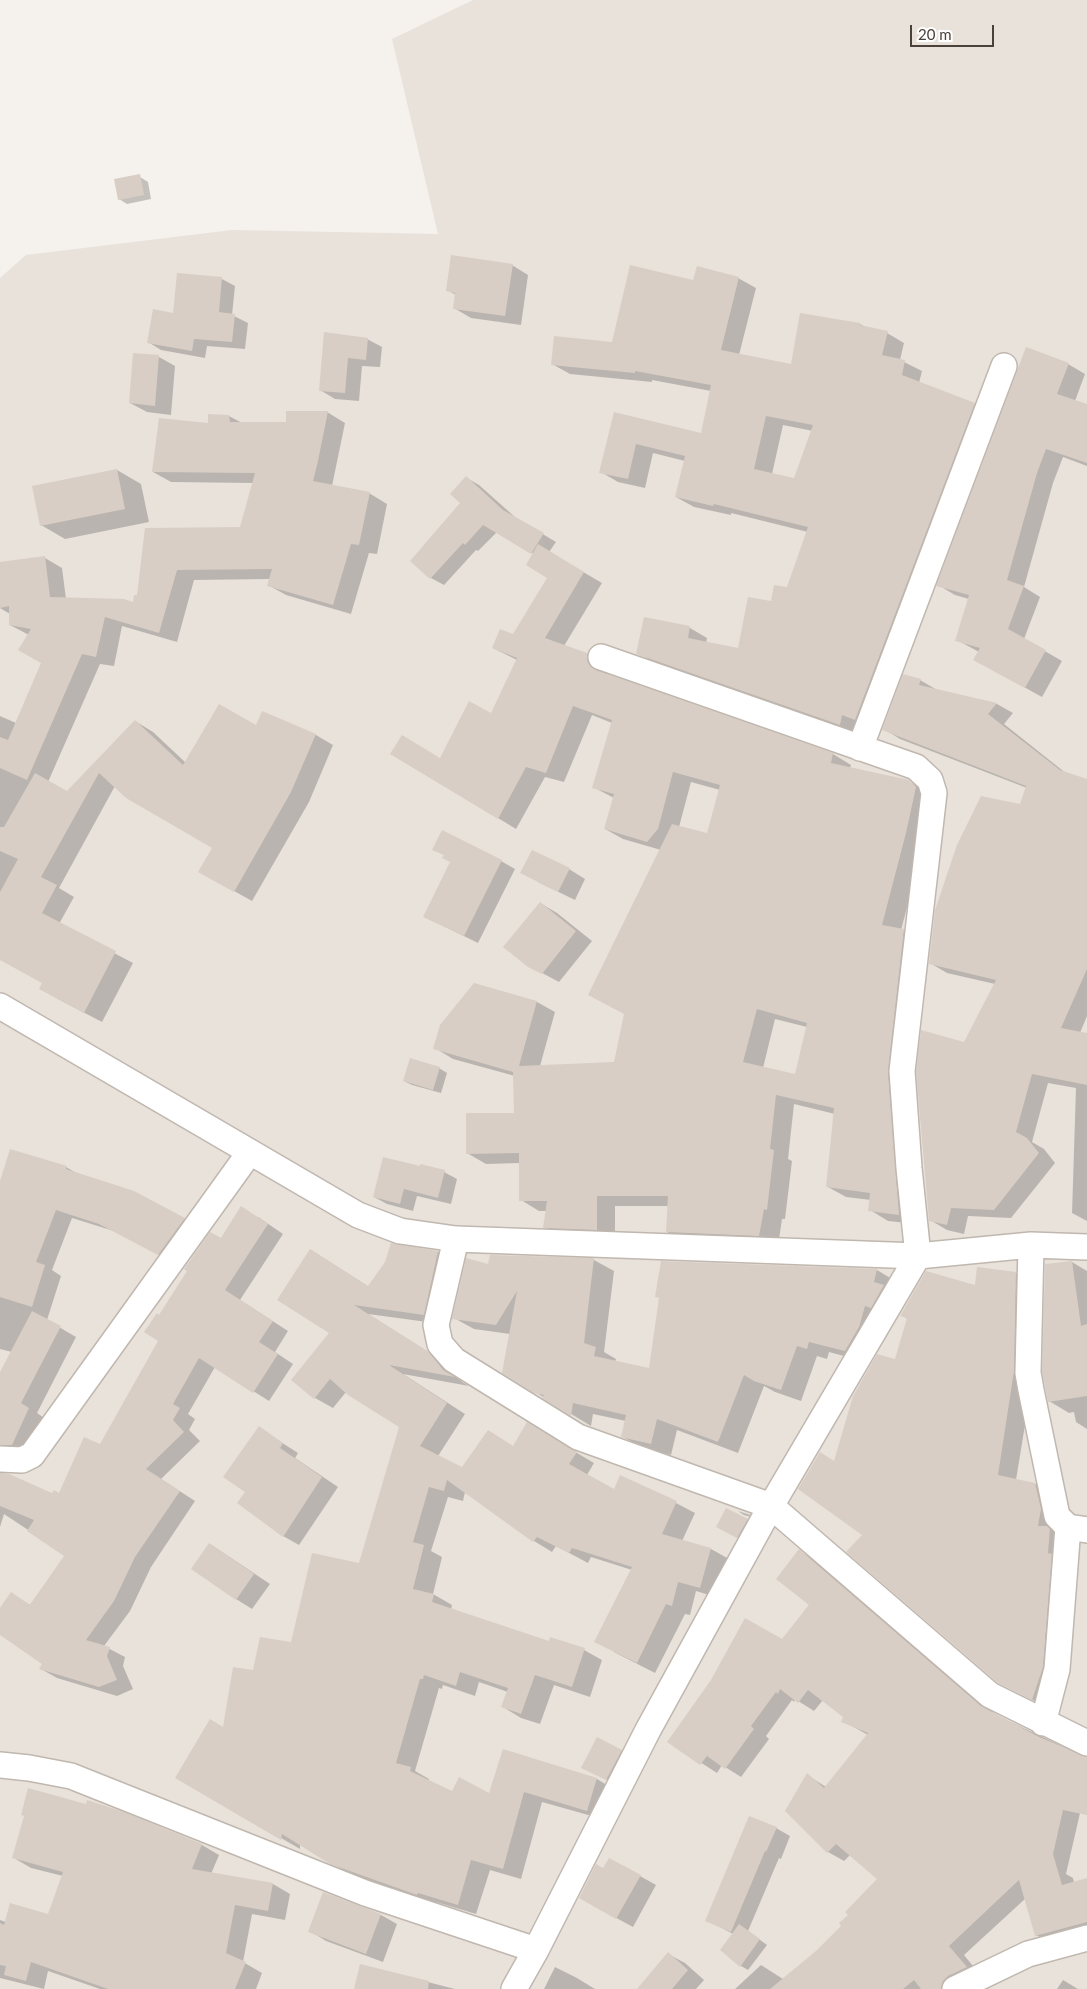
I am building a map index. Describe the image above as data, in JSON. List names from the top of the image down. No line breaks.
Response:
{"scale_bar":"20 m"}
